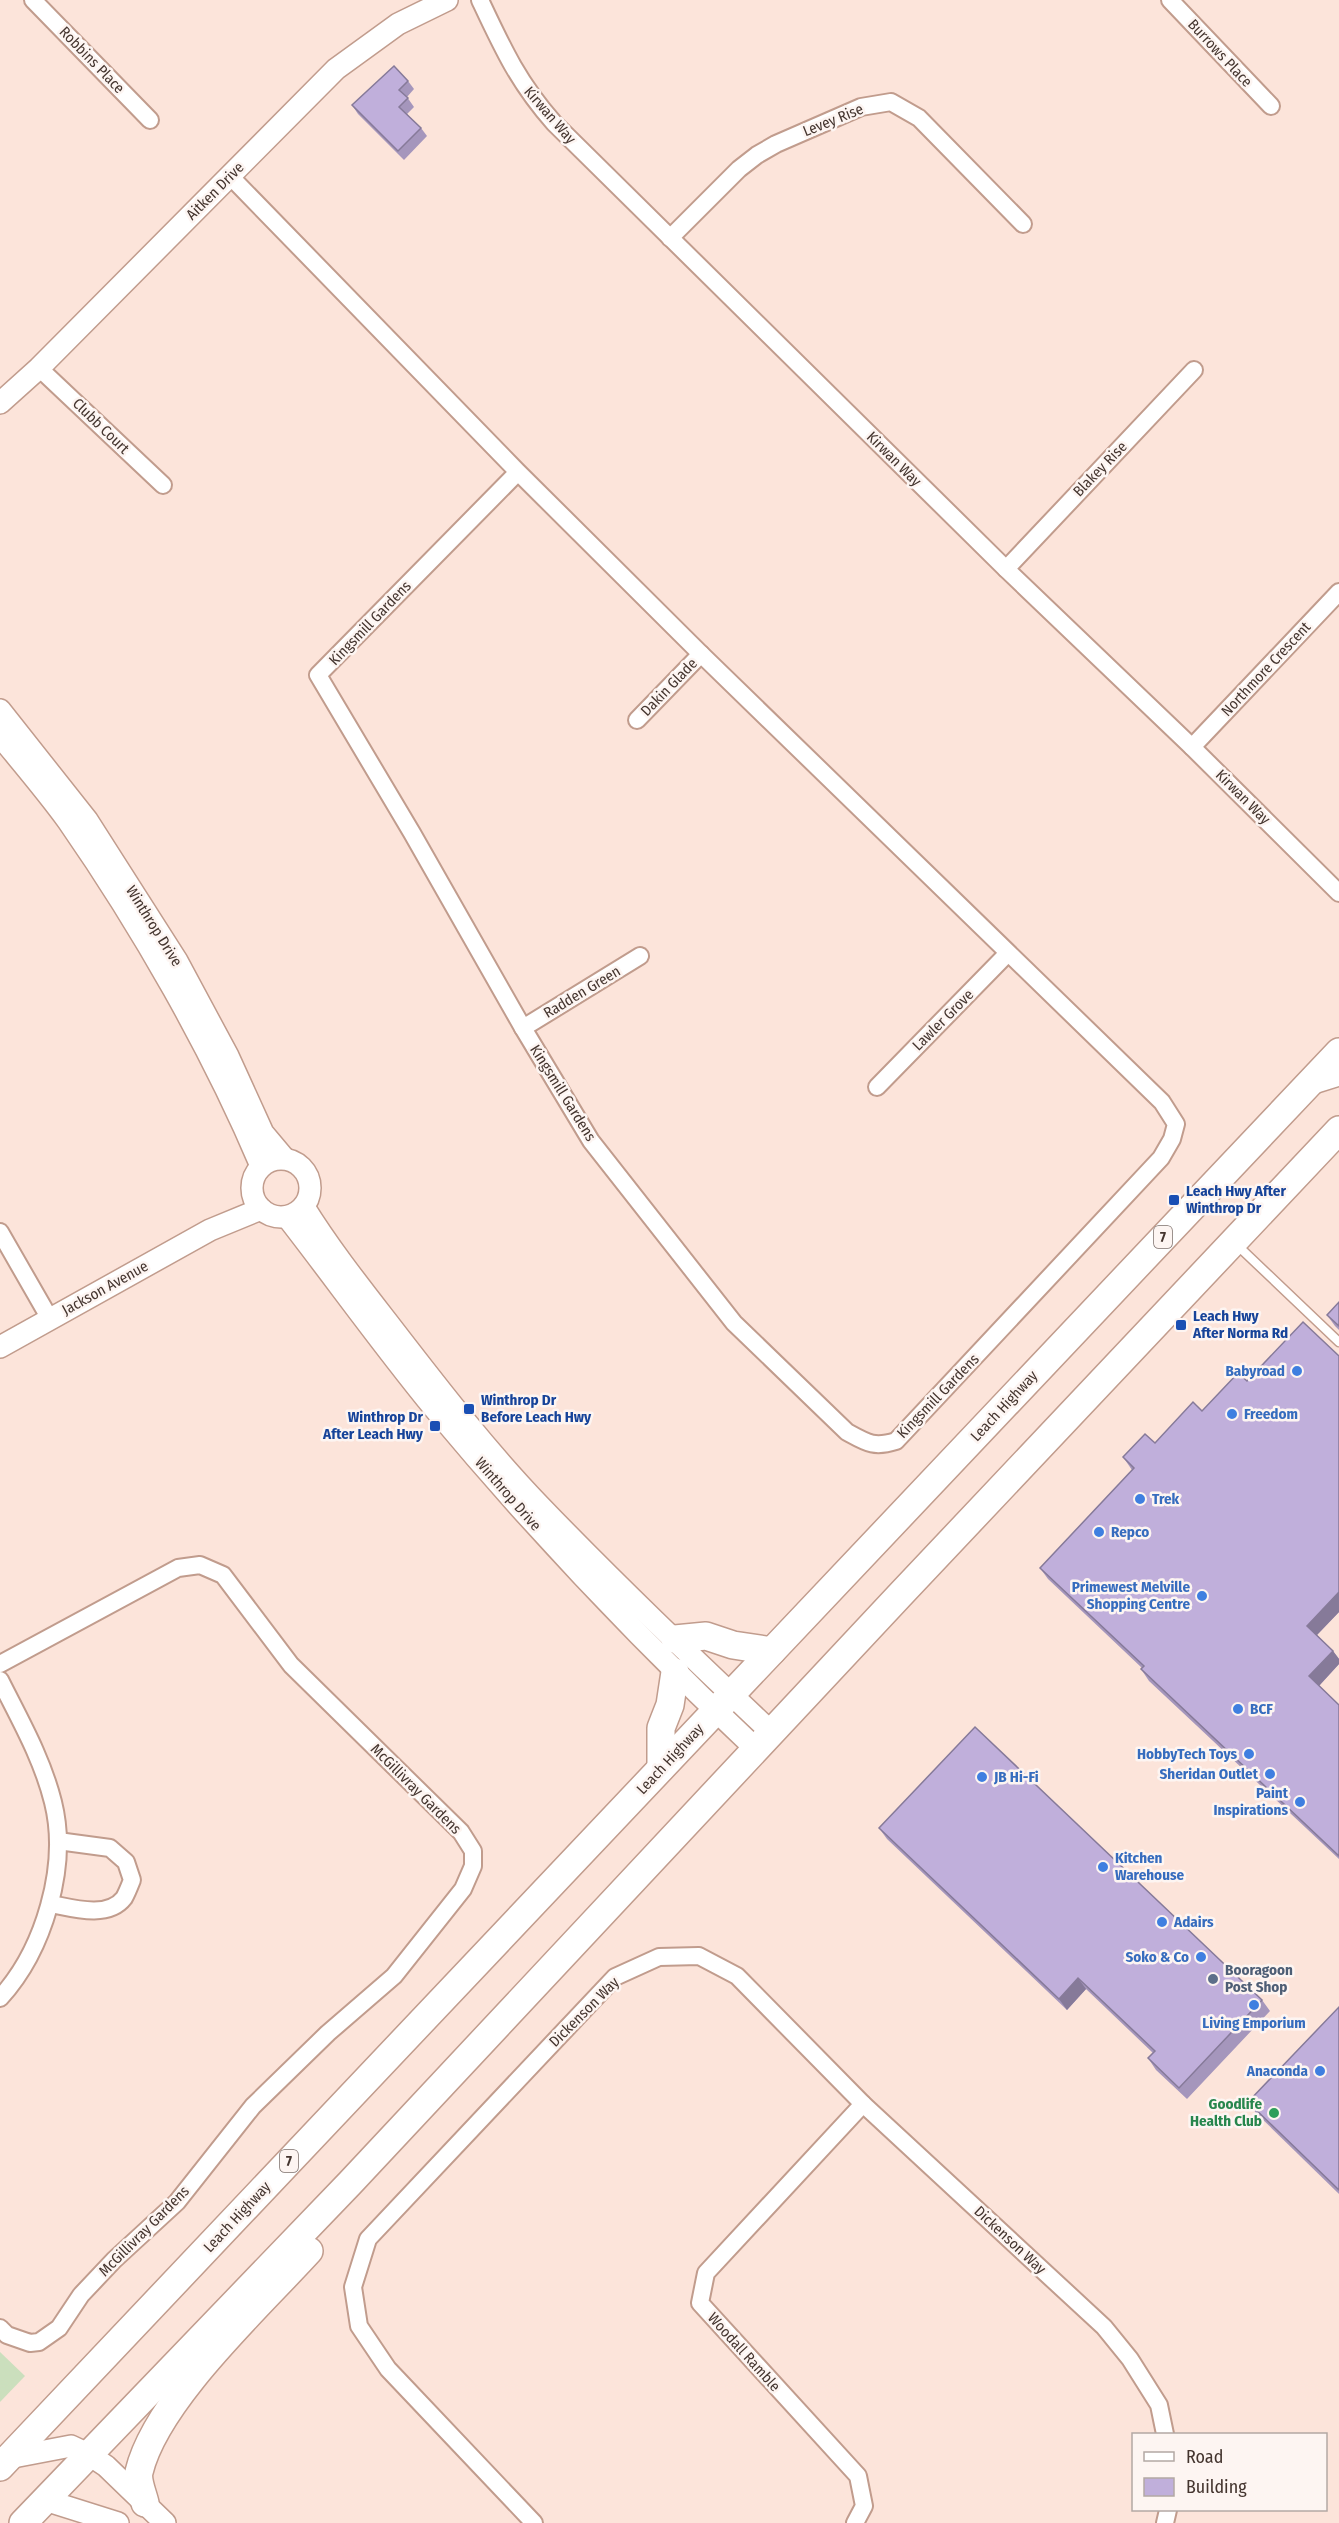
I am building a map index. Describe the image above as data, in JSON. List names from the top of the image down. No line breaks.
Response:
{"streets":{"highway":["7","Leach Highway"],"street":["Burrows Place","Robbins Place","Kirwan Way","Levey Rise","Aitken Drive","Clubb Court","Blakey Rise","Kingsmill Gardens","Northmore Crescent","Dakin Glade","Winthrop Drive","Radden Green","Lawler Grove","Jackson Avenue","McGillivray Gardens","Dickenson Way","Woodall Ramble"]},"crossings":[["Kirwan Way","Levey Rise"],["Kirwan Way","Blakey Rise"],["Kirwan Way","Northmore Crescent"],["Aitken Drive","Clubb Court"],["Aitken Drive","Kingsmill Gardens"],["Kingsmill Gardens","Dakin Glade"],["Kingsmill Gardens","Radden Green"],["Kingsmill Gardens","Lawler Grove"],["Winthrop Drive","Jackson Avenue"],["Winthrop Drive","Leach Highway"],["Dickenson Way","Woodall Ramble"]],"places":{"transit":["Leach Hwy After Winthrop Dr","Leach Hwy After Norma Rd","Winthrop Dr Before Leach Hwy","Winthrop Dr After Leach Hwy"],"other":["Babyroad","Freedom","Trek","Repco","Primewest Melville Shopping Centre","BCF","HobbyTech Toys","Sheridan Outlet","JB Hi-Fi","Paint Inspirations","Kitchen Warehouse","Adairs","Soko & Co","Booragoon Post Shop","Living Emporium","Anaconda","Goodlife Health Club"]},"legend":["Road","Building"]}
